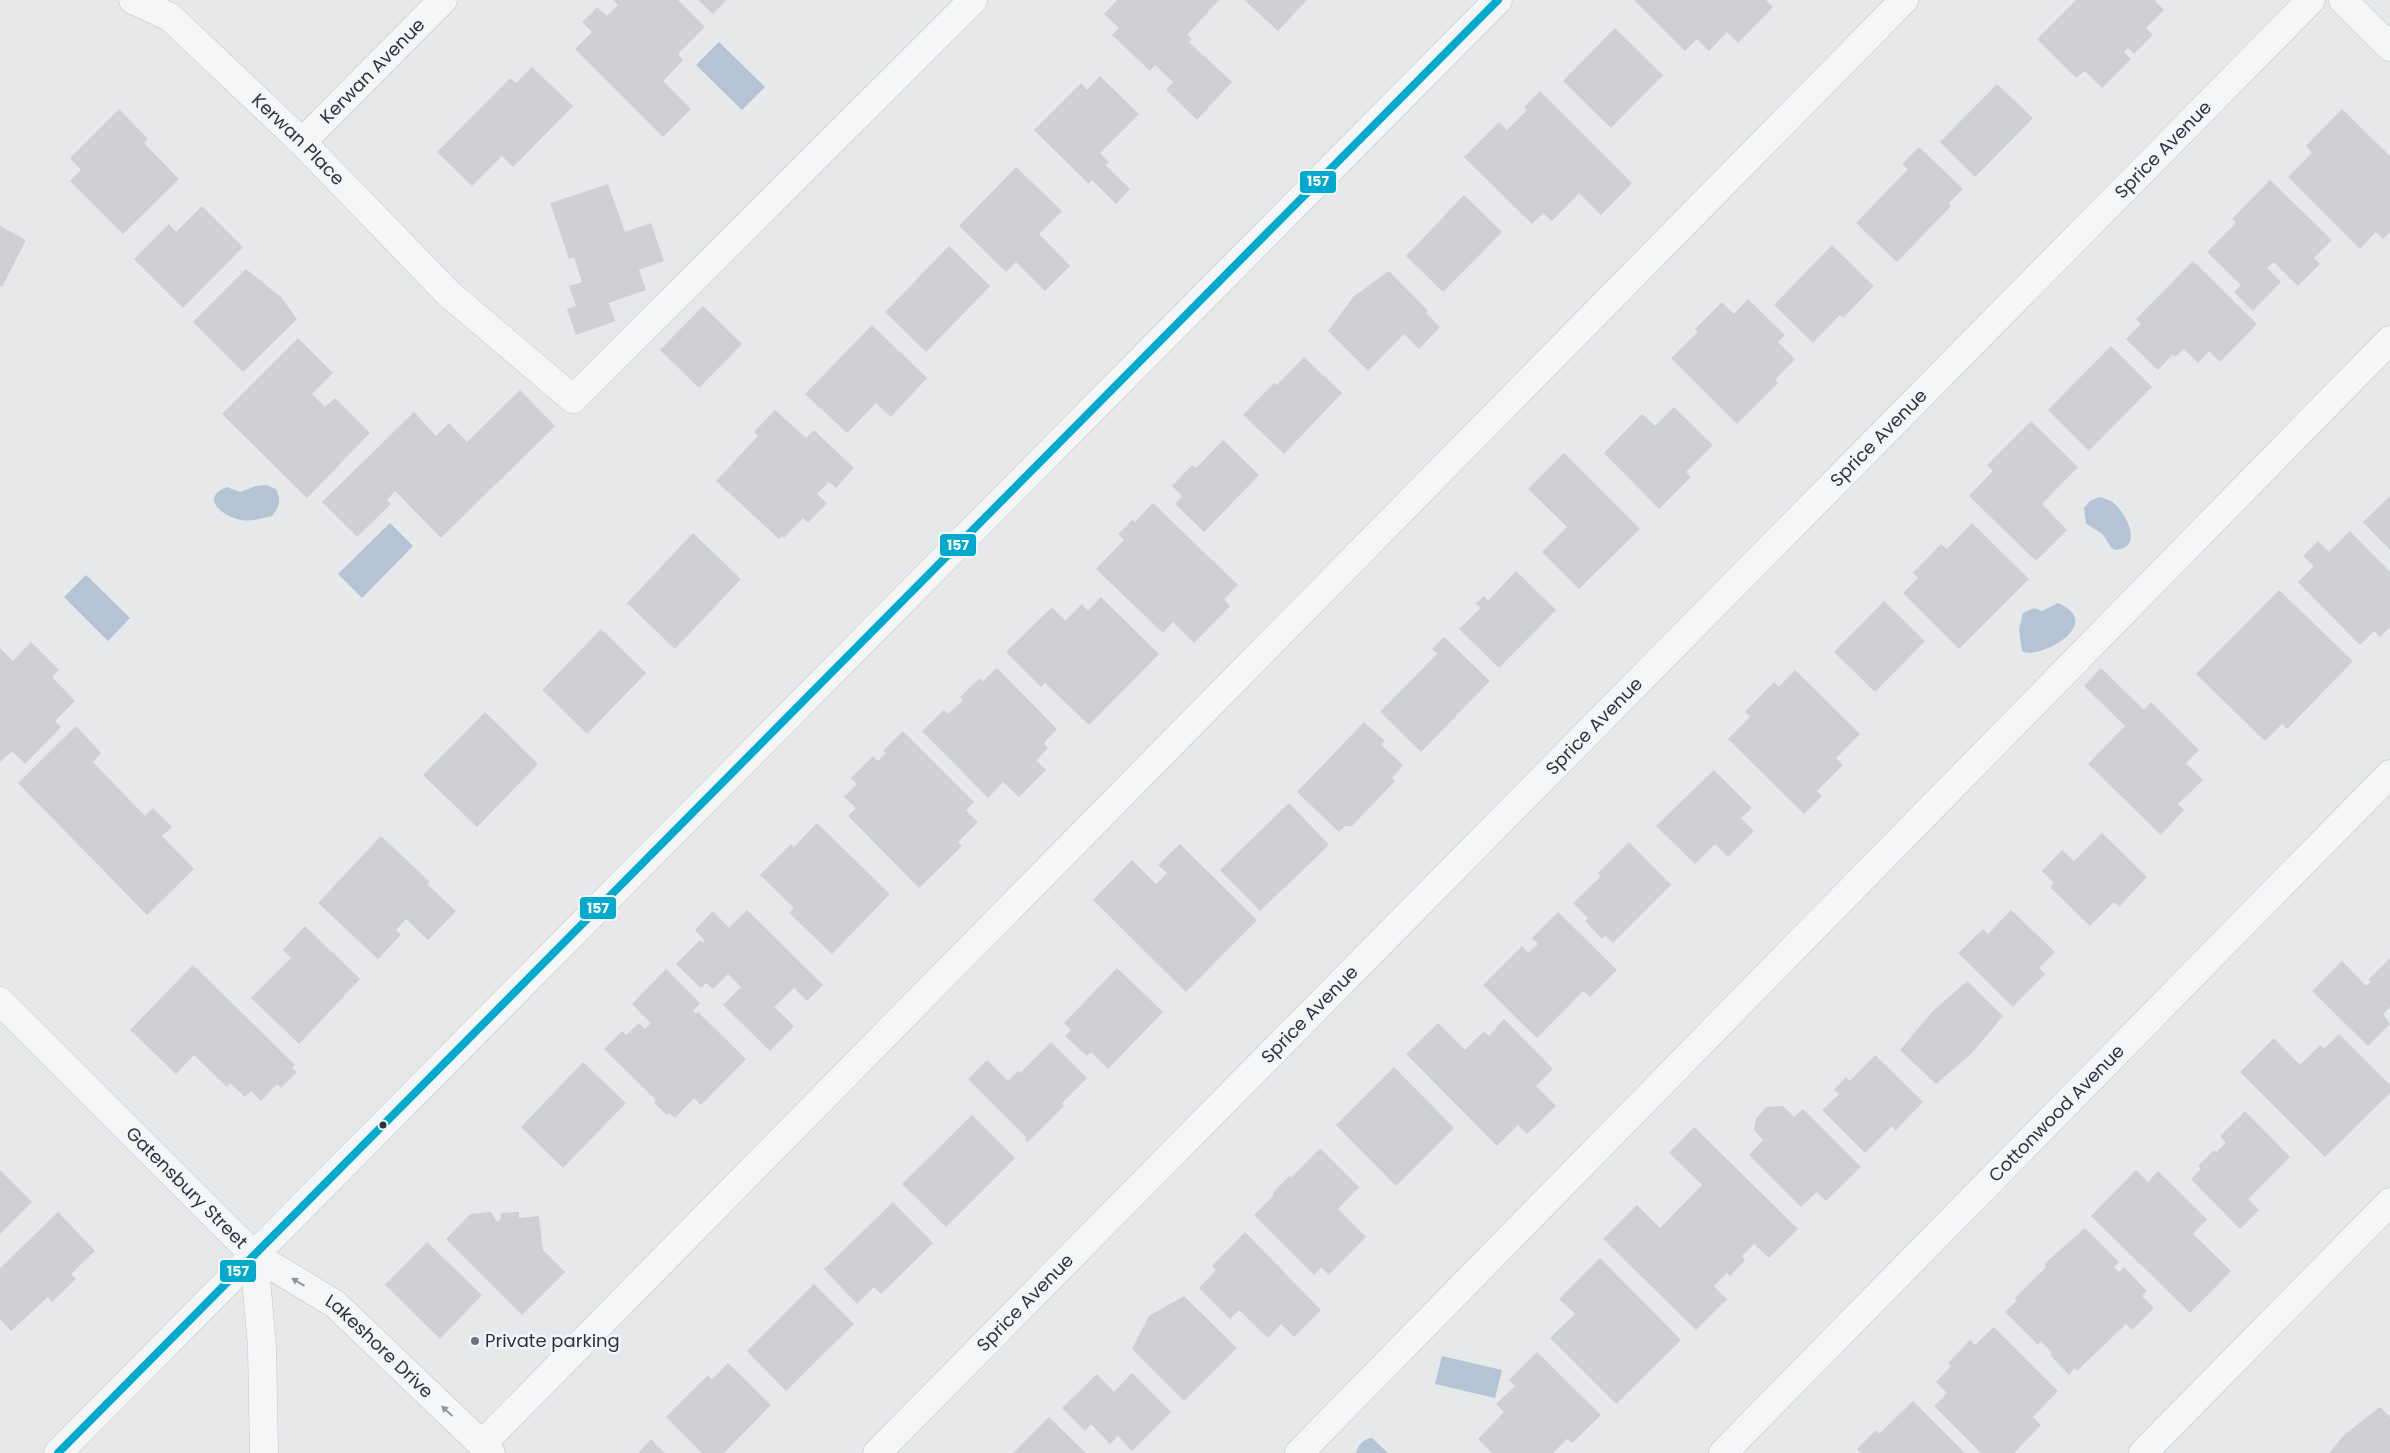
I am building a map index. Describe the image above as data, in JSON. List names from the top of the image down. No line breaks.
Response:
{"streets":{"street":["Kerwan Avenue","Kerwan Place","Sprice Avenue","Cottonwood Avenue","Gatensbury Street","Lakeshore Drive"]},"crossings":[["Kerwan Avenue","Kerwan Place"],["Gatensbury Street","Lakeshore Drive"]],"one_way":["Lakeshore Drive"],"places":["Private parking"],"lines":["transit line 157"]}
